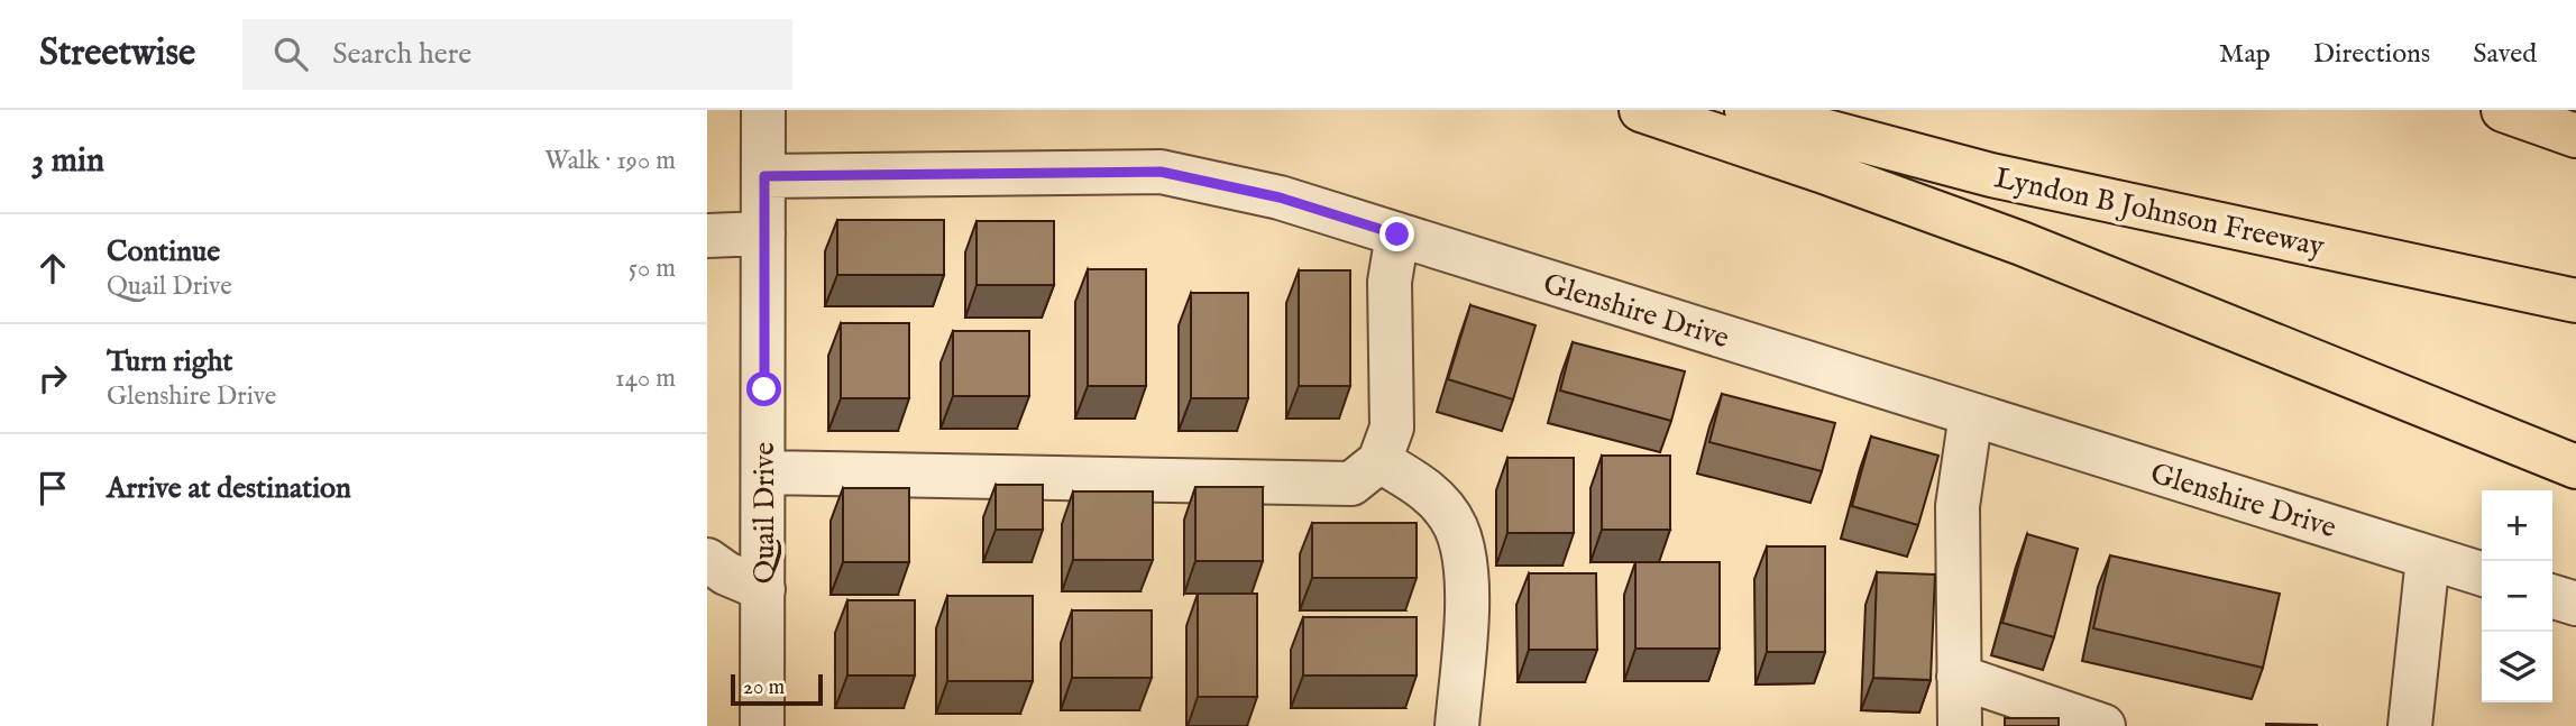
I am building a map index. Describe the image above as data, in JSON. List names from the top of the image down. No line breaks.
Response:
{"streets":{"highway":["Lyndon B Johnson Freeway"],"street":["Glenshire Drive","Quail Drive"]},"crossings":[["Glenshire Drive","Quail Drive"]],"scale_bar":"20 m","page":{"header":"Streetwise","search":"Search here","nav":["Map","Directions","Saved"],"heading":["3 min","Walk · 190 m"],"list":[["Continue","Quail Drive","50 m"],["Turn right","Glenshire Drive","140 m"],"Arrive at destination"],"map_buttons":["+","−"],"scale":"20 m"}}
